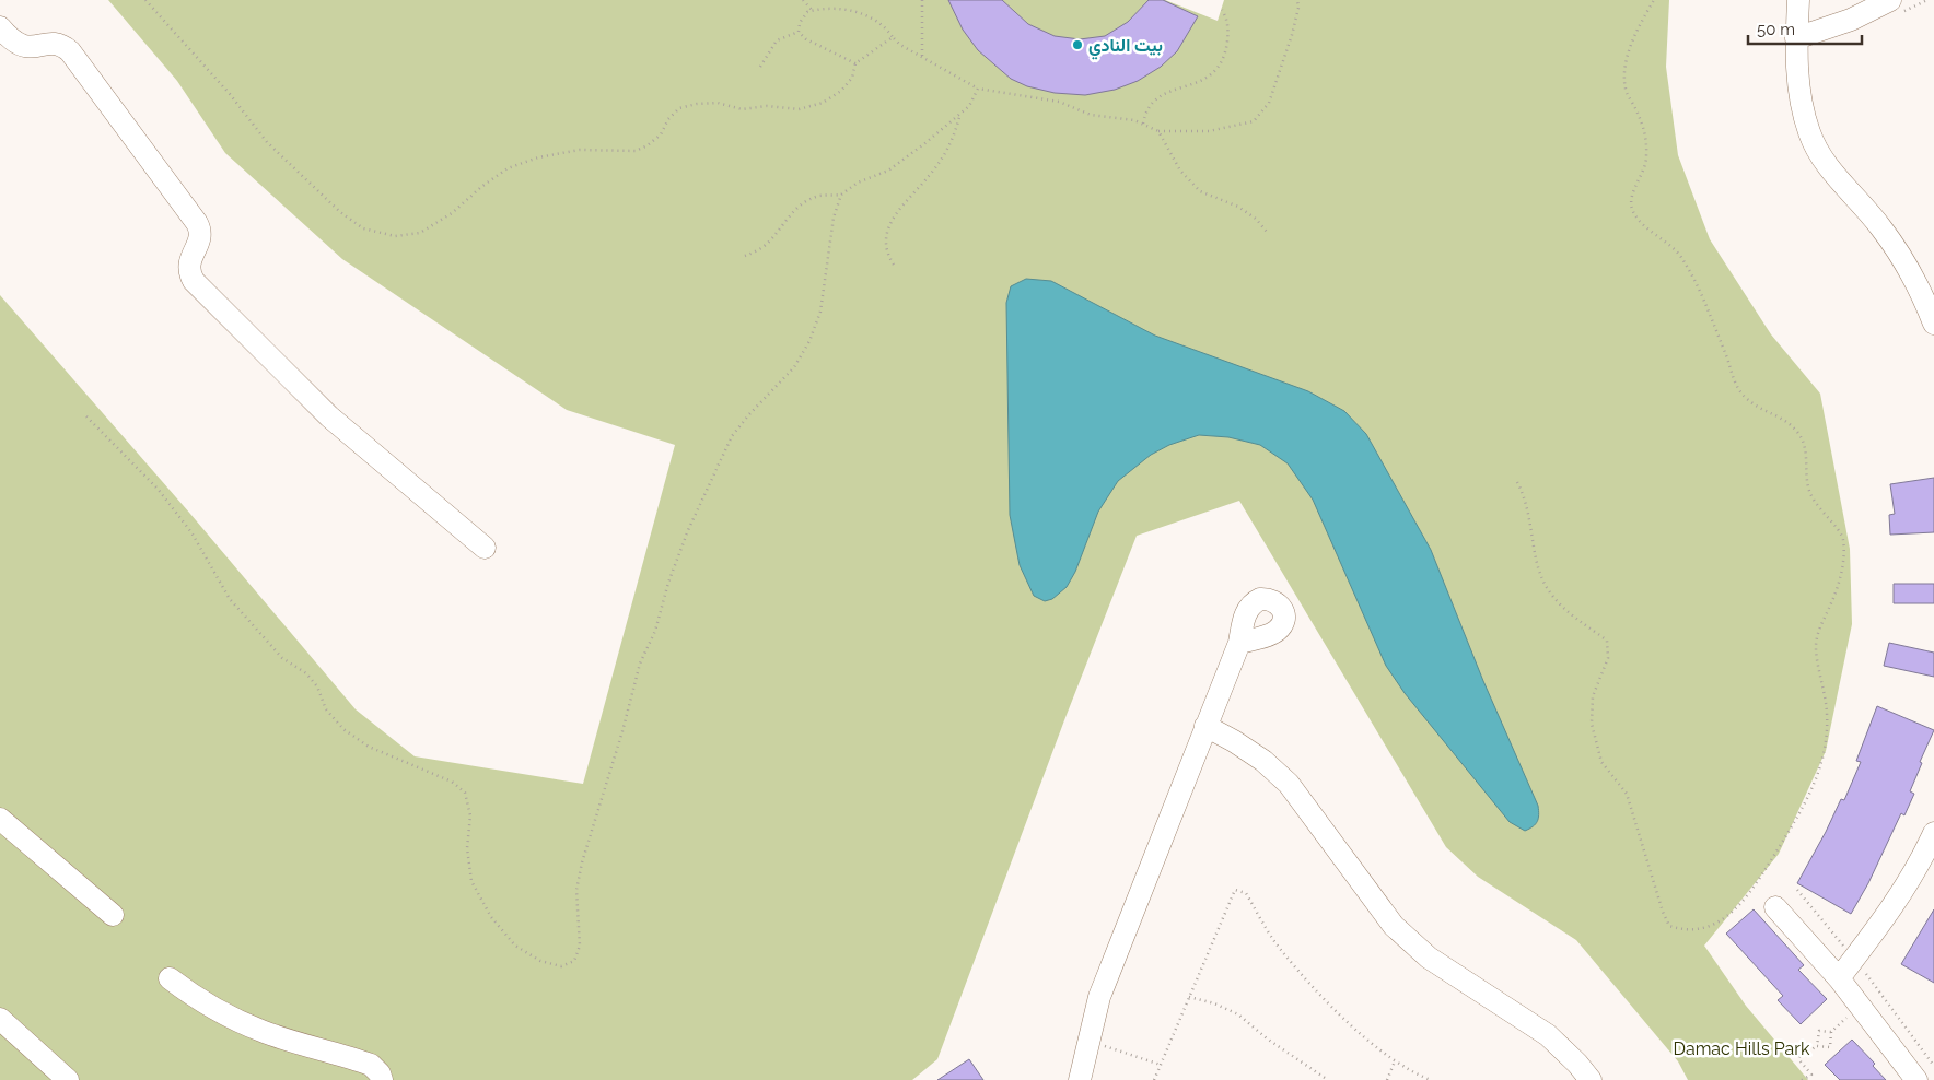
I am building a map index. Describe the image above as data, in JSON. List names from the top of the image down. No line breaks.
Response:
{"parks":["Damac Hills Park"],"places":["بيت النادي"],"scale_bar":"50 m"}
